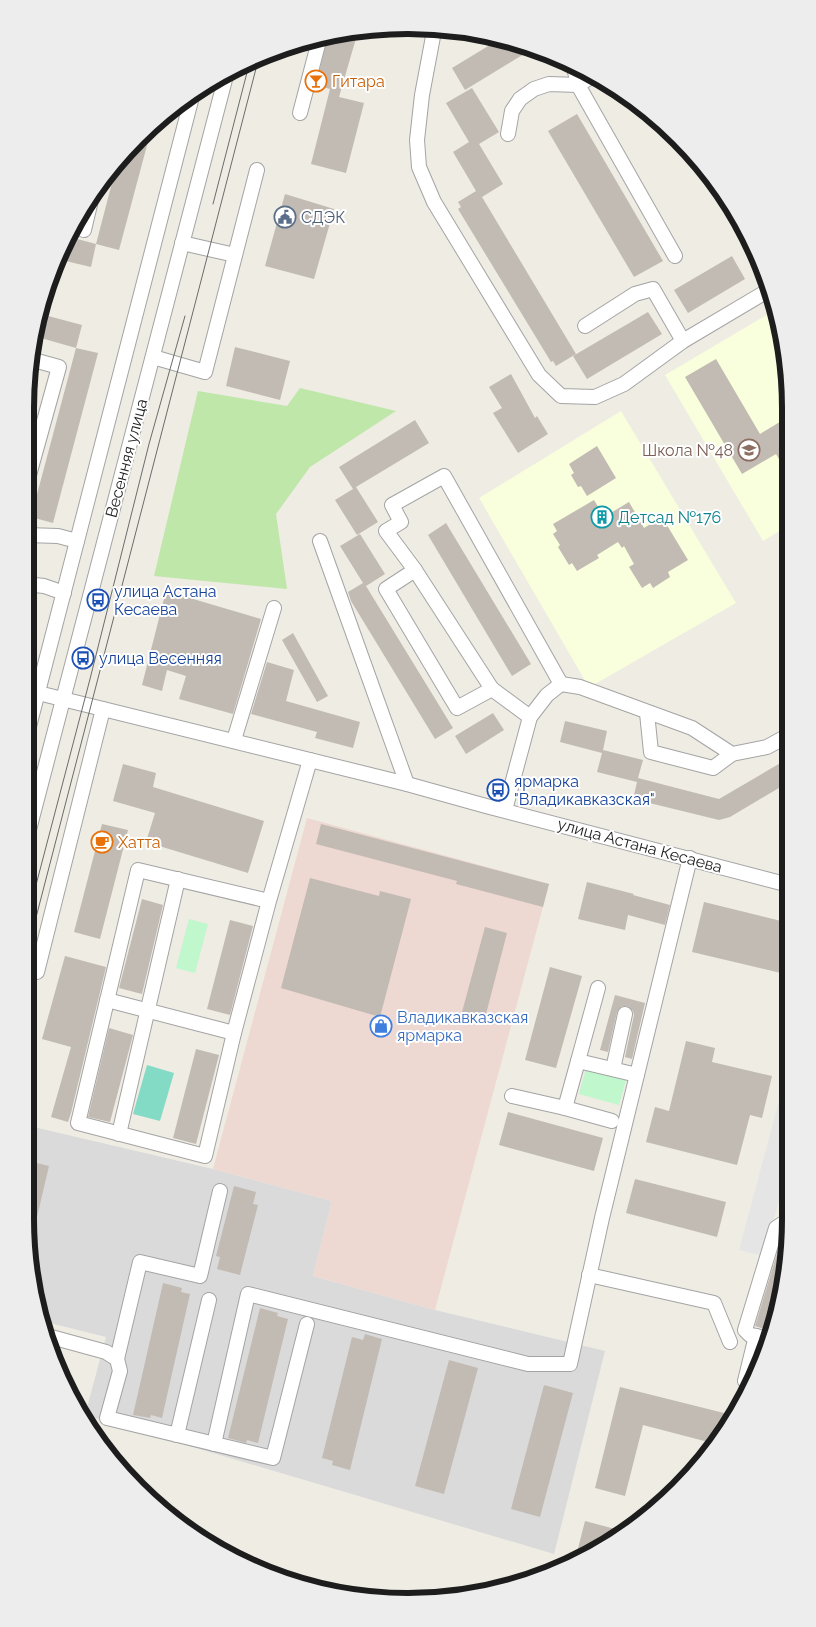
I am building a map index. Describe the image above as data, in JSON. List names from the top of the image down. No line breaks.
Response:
{"streets":{"street":["Весенняя улица","улица Астана Кесаева"]},"crossings":[["Весенняя улица","улица Астана Кесаева"]],"places":{"bar":["Гитара"],"public building":["СДЭК"],"school or university":["Школа №48"],"building":["Детсад №176"],"bus stop":["улица Астана Кесаева","улица Весенняя","ярмарка \"Владикавказская\""],"cafe":["Хатта"],"shop":["Владикавказская ярмарка"]}}
